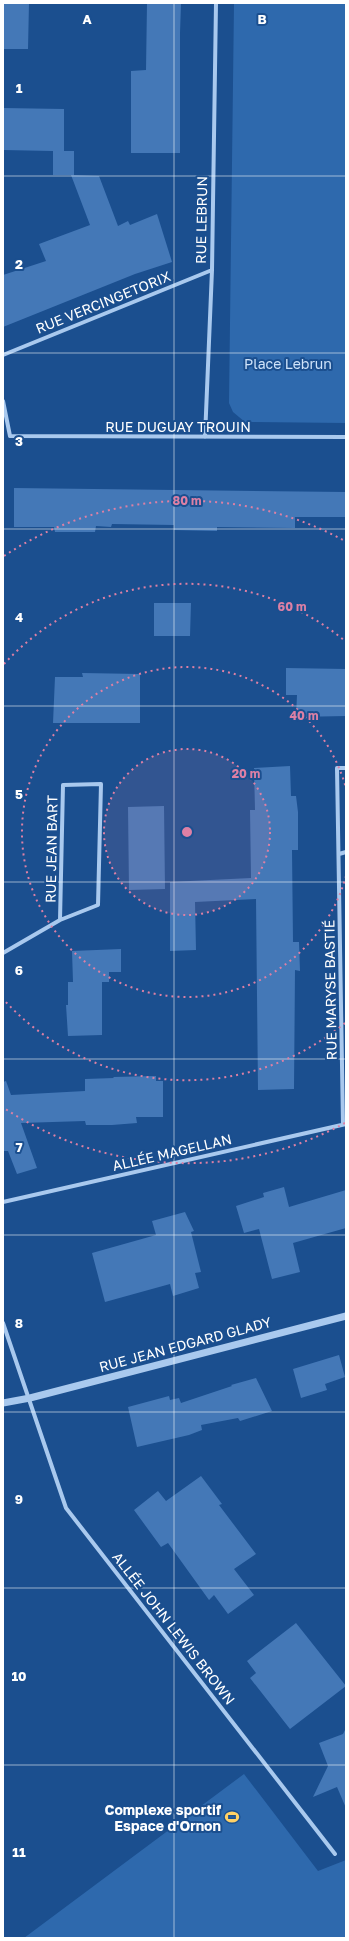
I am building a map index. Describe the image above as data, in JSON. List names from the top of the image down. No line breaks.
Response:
{"streets":{"street":["RUE LEBRUN","RUE VERCINGETORIX","RUE DUGUAY TROUIN","RUE JEAN BART","RUE MARYSE BASTIÉ","ALLÉE MAGELLAN","RUE JEAN EDGARD GLADY","ALLÉE JOHN LEWIS BROWN"]},"crossings":[["RUE LEBRUN","RUE VERCINGETORIX"],["RUE LEBRUN","RUE DUGUAY TROUIN"],["RUE MARYSE BASTIÉ","ALLÉE MAGELLAN"],["RUE JEAN EDGARD GLADY","ALLÉE JOHN LEWIS BROWN"]],"parks":["Place Lebrun"],"places":{"sports":["Complexe sportif Espace d'Ornon"]},"grid":{"columns":["A","B"],"rows":["1","2","3","4","5","6","7","8","9","10","11"]},"rings":["80 m","60 m","40 m","20 m"]}
